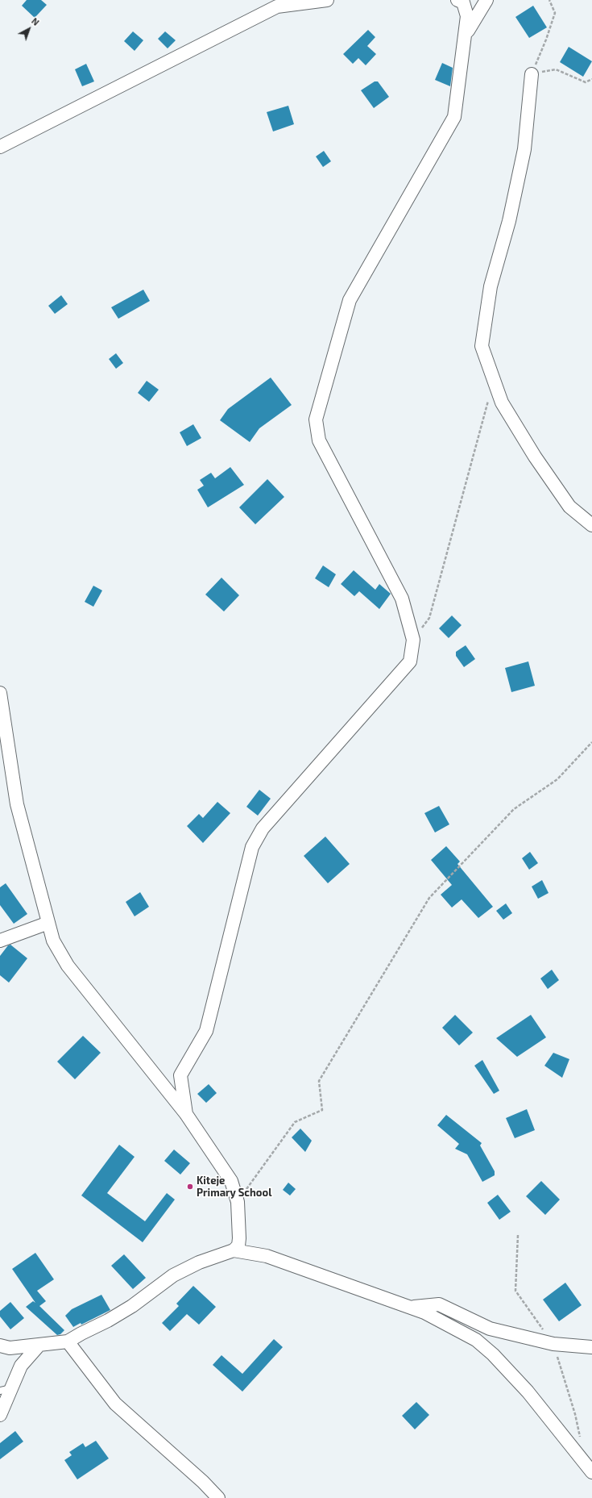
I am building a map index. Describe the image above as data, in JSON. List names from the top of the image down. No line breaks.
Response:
{"places":["Kiteje Primary School"],"north":"top right"}
